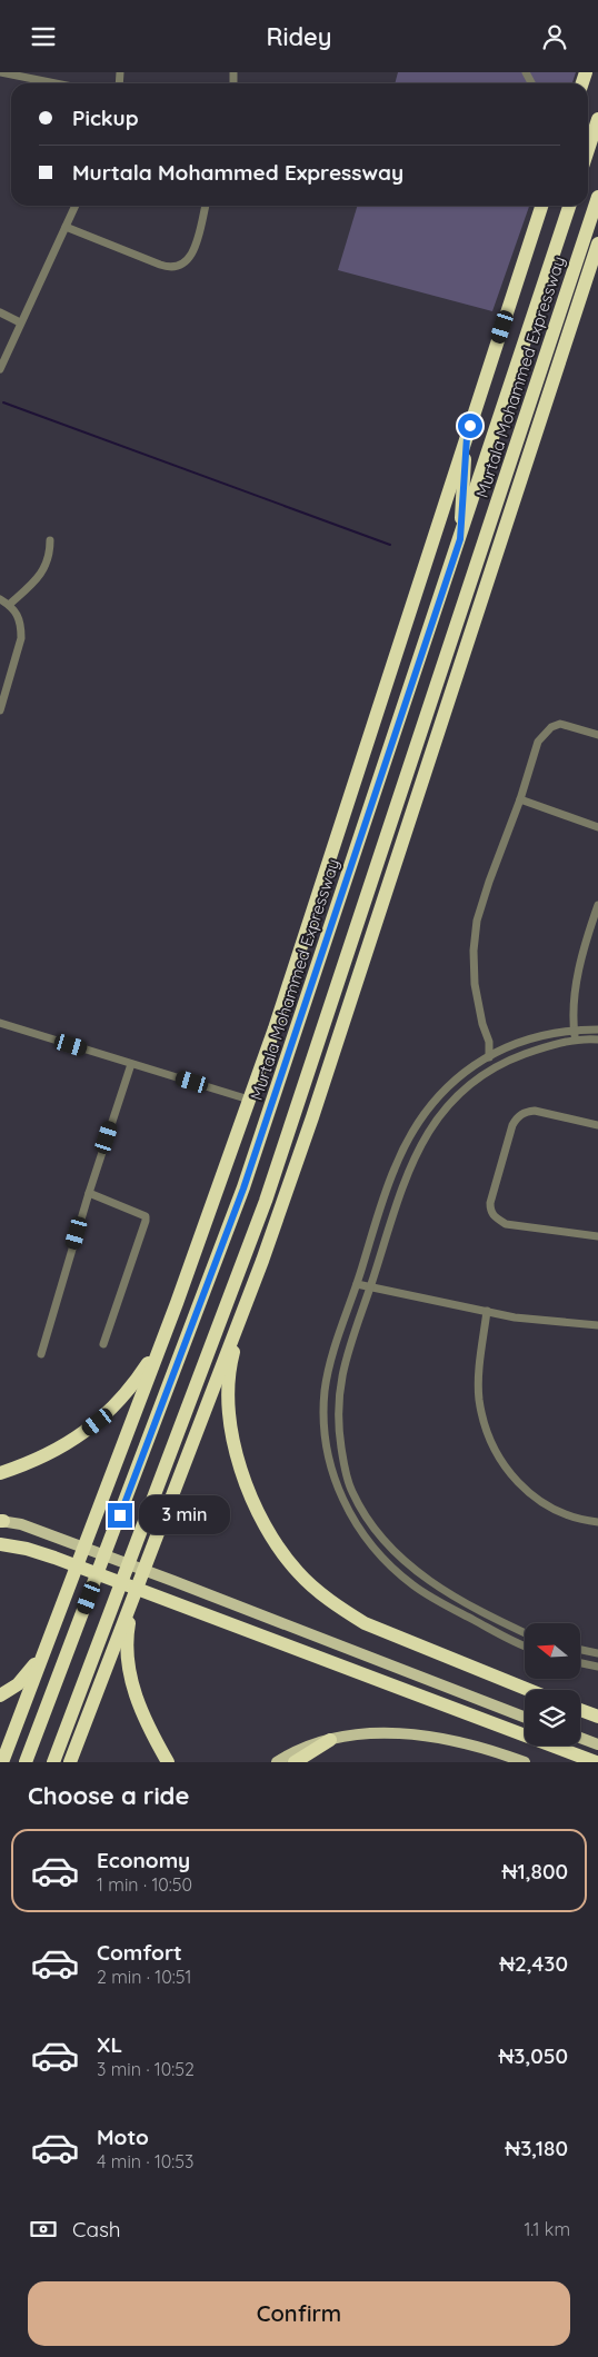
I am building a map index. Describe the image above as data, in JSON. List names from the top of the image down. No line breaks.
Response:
{"streets":{"highway":["Murtala Mohammed Expressway"]},"north":"left","page":{"header":"Ridey","banner":["Pickup","Murtala Mohammed Expressway"],"bubble":"3 min","heading":"Choose a ride","list":[{"name":"Economy","note":"1 min · 10:50","value":"₦1,800"},{"name":"Comfort","note":"2 min · 10:51","value":"₦2,430"},{"name":"XL","note":"3 min · 10:52","value":"₦3,050"},{"name":"Moto","note":"4 min · 10:53","value":"₦3,180"}],"pay":["Cash","1.1 km"],"buttons":"Confirm"}}
